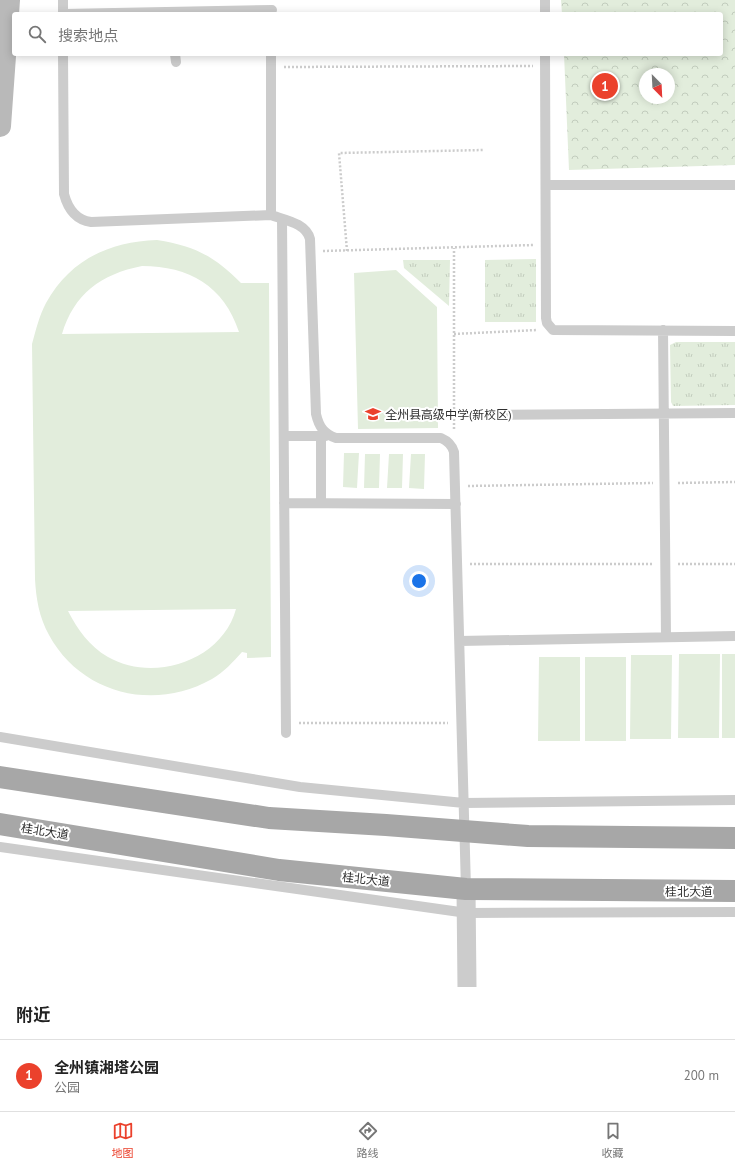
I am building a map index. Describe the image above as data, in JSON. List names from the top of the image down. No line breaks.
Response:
{"streets":{"main road":["桂北大道"]},"places":{"school or university":["全州县高级中学(新校区)"]},"north":"bottom right","page":{"search":"搜索地点","pins":"1","heading":"附近","list":[{"mark":"1","name":"全州镇湘塔公园","note":"公园","value":"200 m"}],"nav":["地图","路线","收藏"]}}
